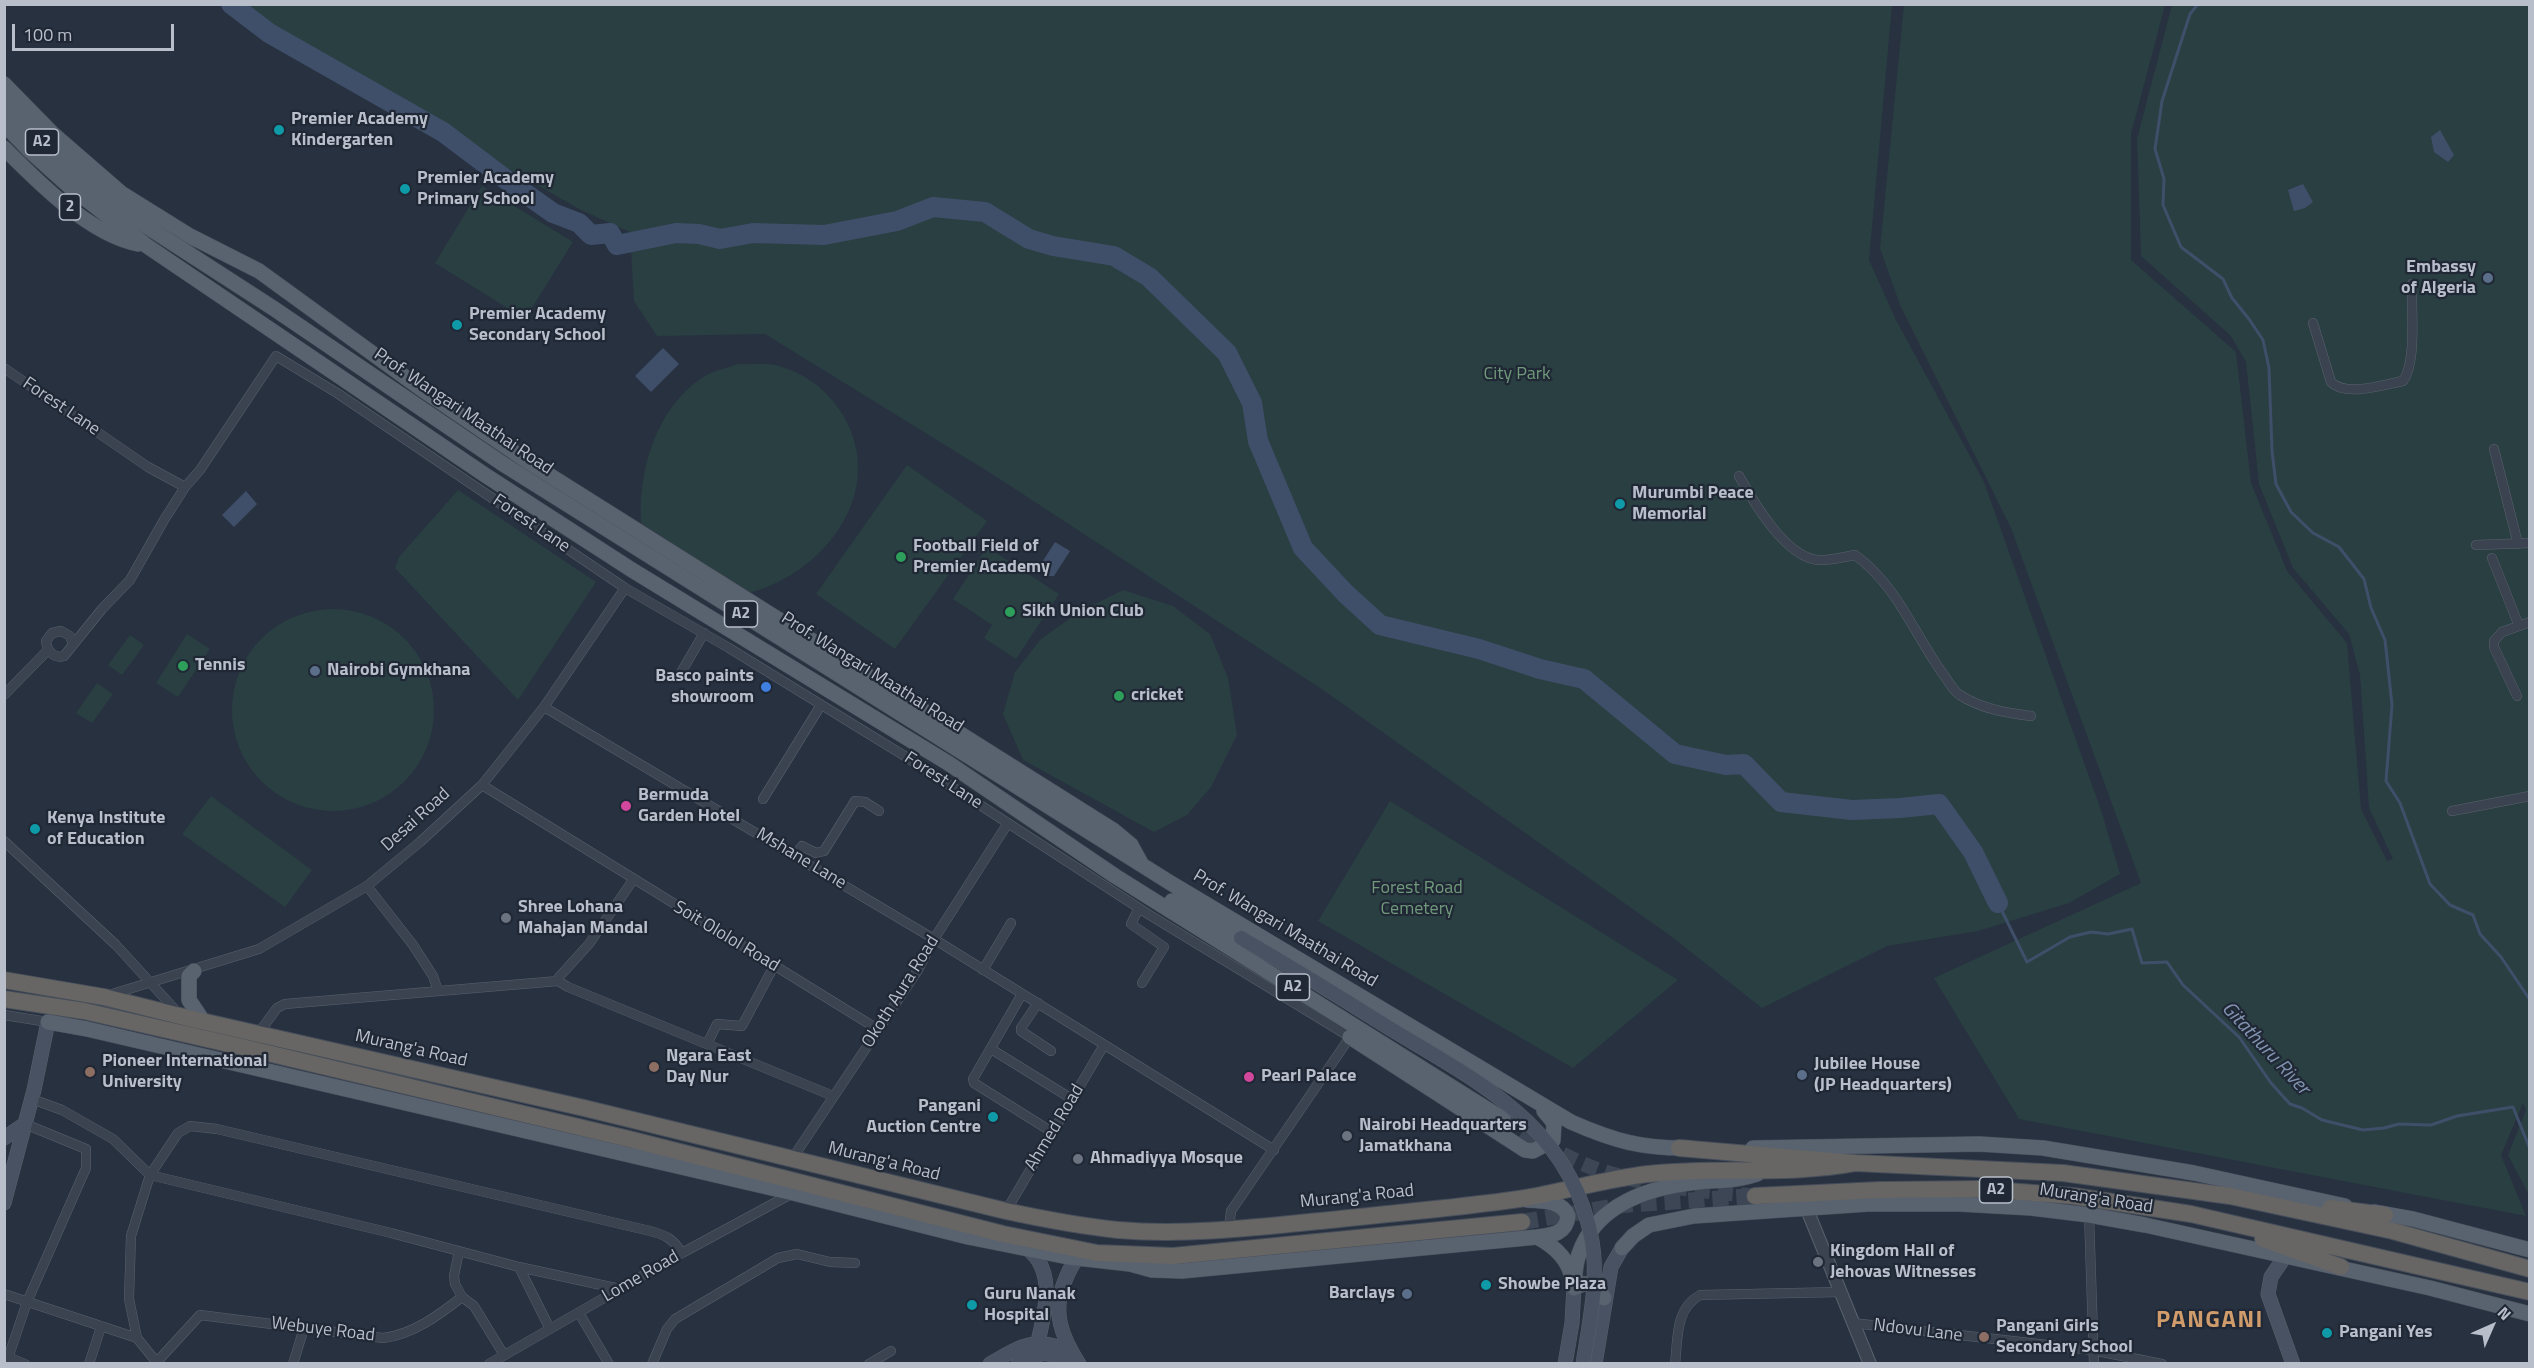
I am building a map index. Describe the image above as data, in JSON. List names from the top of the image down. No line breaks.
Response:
{"streets":{"highway":["A2","Prof. Wangari Maathai Road","Murang'a Road"],"main road":["2"],"street":["Forest Lane","Desai Road","Mshane Lane","Soit Ololol Road","Okoth Aura Road","Ahmed Road","Lome Road","Webuye Road","Ndovu Lane"]},"crossings":[["2","Prof. Wangari Maathai Road"],["Forest Lane","Desai Road"],["Forest Lane","Okoth Aura Road"],["Prof. Wangari Maathai Road","Murang'a Road"],["Desai Road","Mshane Lane"],["Desai Road","Soit Ololol Road"],["Desai Road","Murang'a Road"],["Mshane Lane","Okoth Aura Road"],["Mshane Lane","Ahmed Road"],["Soit Ololol Road","Okoth Aura Road"],["Okoth Aura Road","Murang'a Road"],["Murang'a Road","Ahmed Road"],["Murang'a Road","Lome Road"]],"districts":["PANGANI"],"water":["Gitathuru River"],"parks":["City Park","Forest Road Cemetery"],"places":["Premier Academy Kindergarten","Premier Academy Primary School","Embassy of Algeria","Premier Academy Secondary School","Murumbi Peace Memorial","Football Field of Premier Academy","Sikh Union Club","Tennis","Nairobi Gymkhana","Basco paints showroom","cricket","Bermuda Garden Hotel","Kenya Institute of Education","Shree Lohana Mahajan Mandal","Ngara East Day Nur","Pioneer International University","Jubilee House (JP Headquarters)","Pearl Palace","Pangani Auction Centre","Nairobi Headquarters Jamatkhana","Ahmadiyya Mosque","Kingdom Hall of Jehovas Witnesses","Showbe Plaza","Barclays","Guru Nanak Hospital","Pangani Yes","Pangani Girls Secondary School"],"scale_bar":"100 m","north":"top right"}
